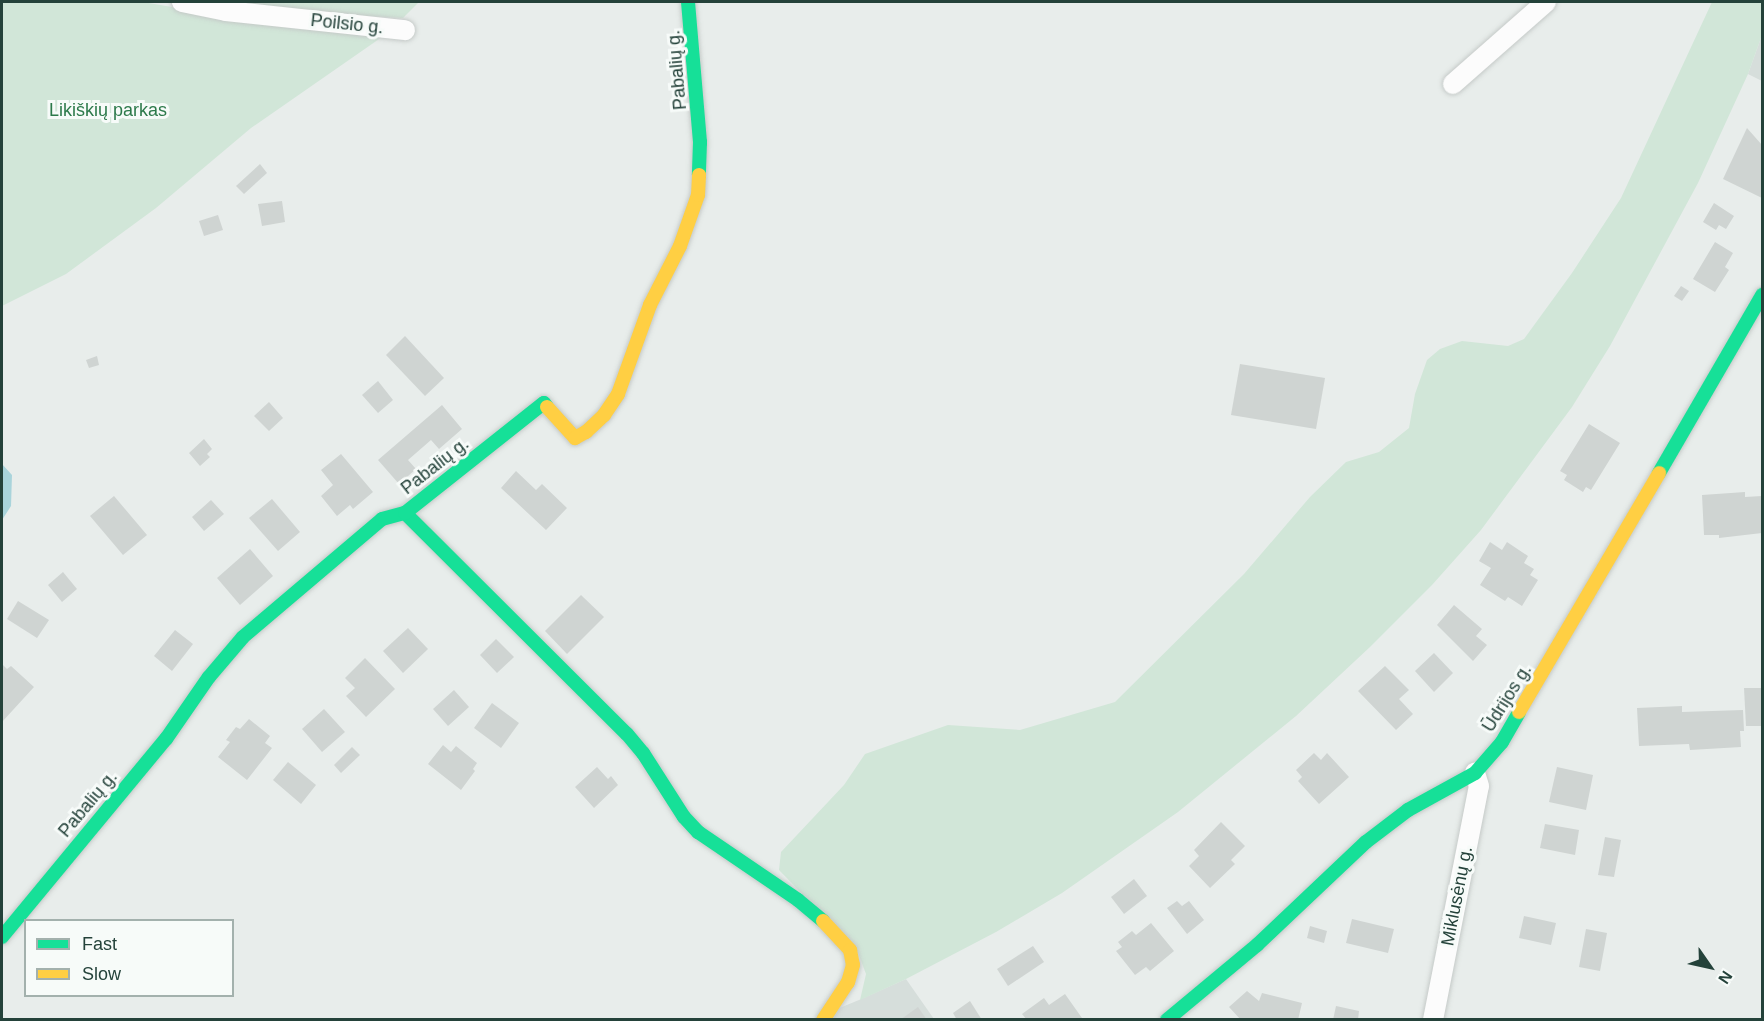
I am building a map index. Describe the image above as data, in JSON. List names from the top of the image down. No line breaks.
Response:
{"streets":{"street":["Poilsio g.","Pabalių g.","Ūdrijos g.","Miklusėnų g."]},"crossings":[["Ūdrijos g.","Miklusėnų g."]],"parks":["Likiškių parkas"],"legend":["Fast","Slow"],"north":"bottom right"}
